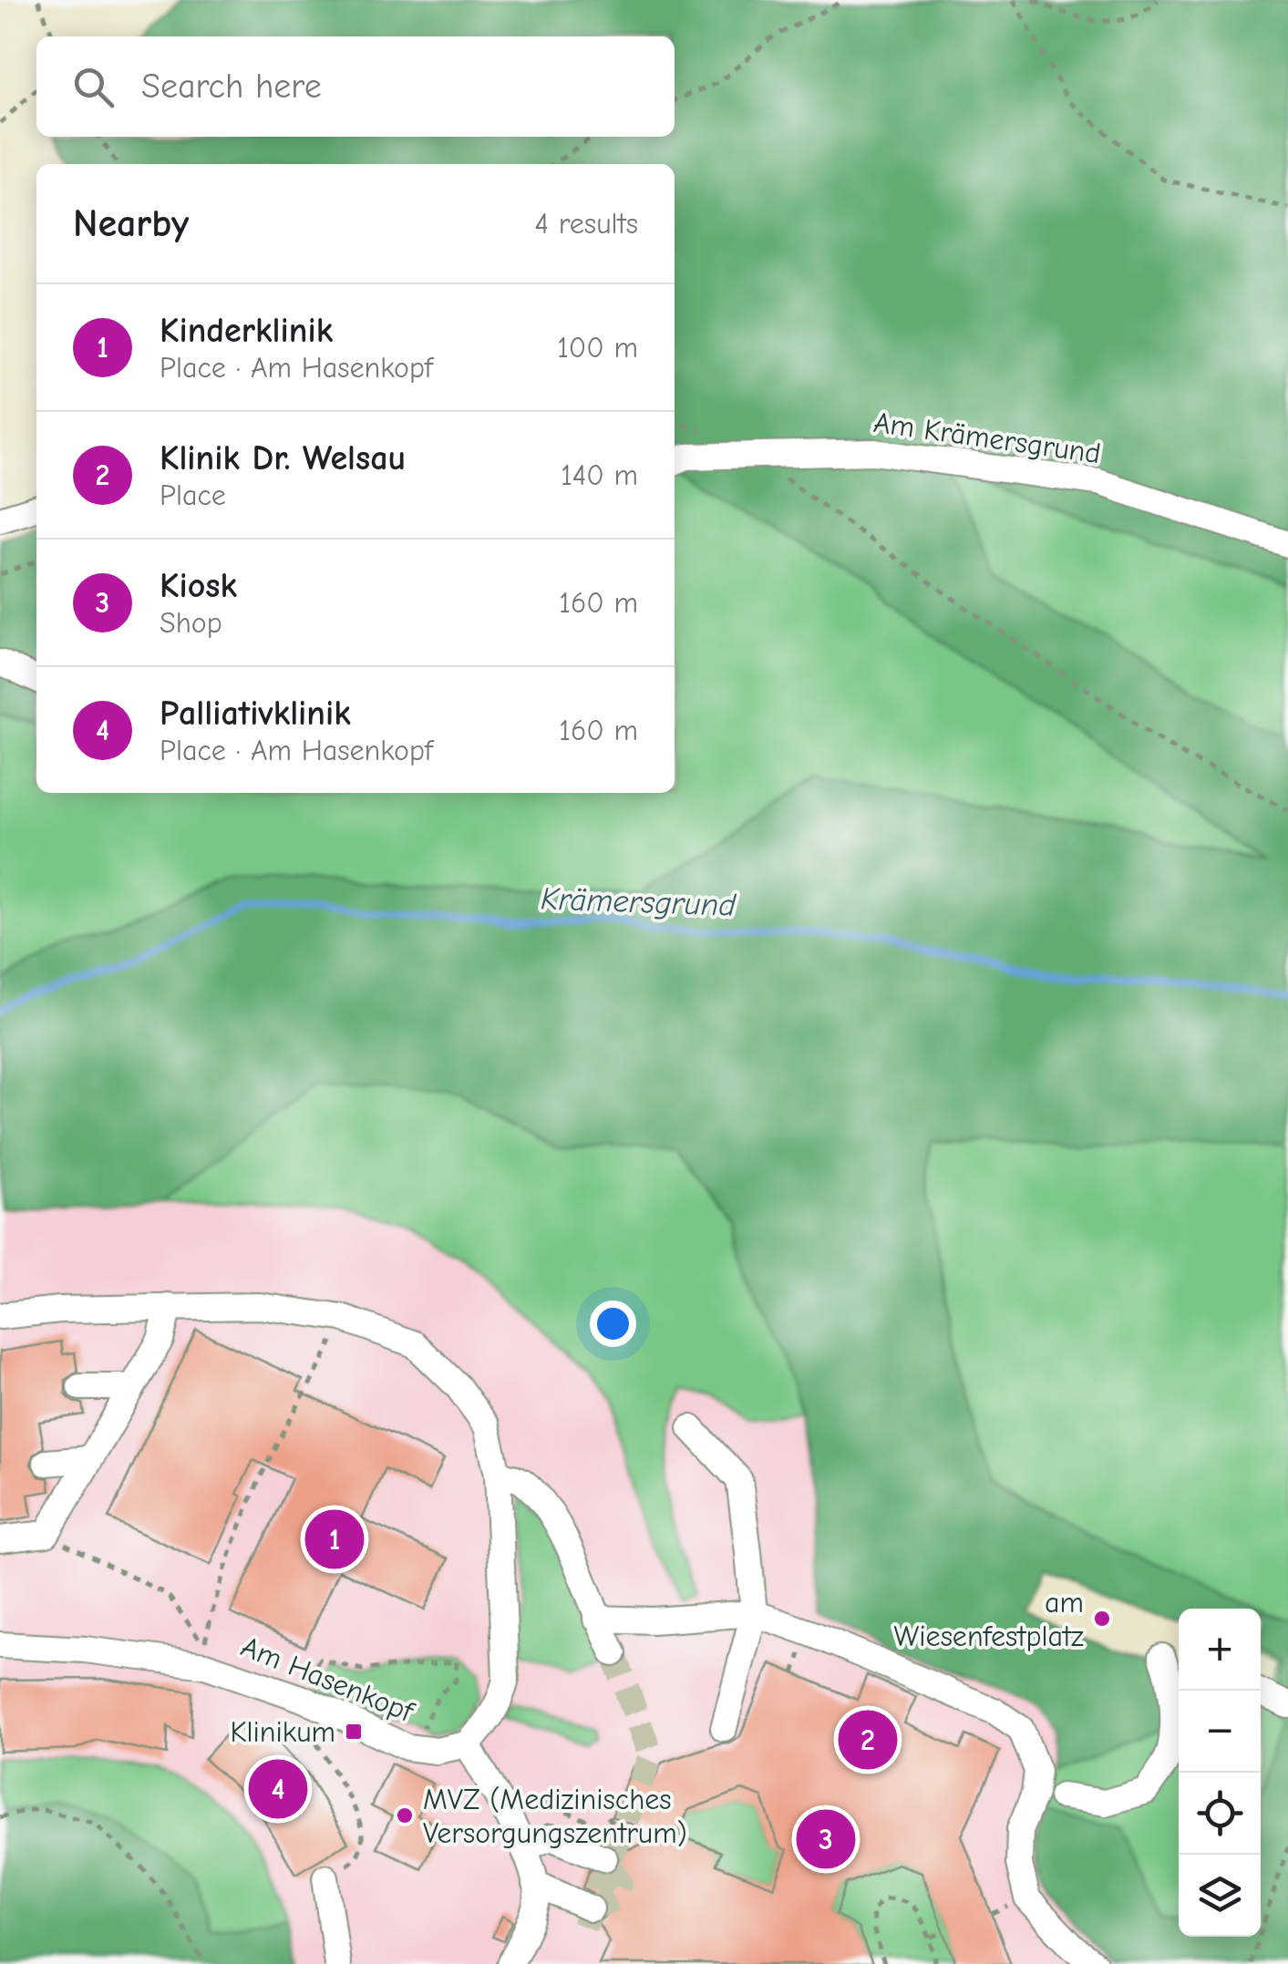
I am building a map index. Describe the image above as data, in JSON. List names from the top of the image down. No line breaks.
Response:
{"streets":{"street":["Am Krämersgrund","Am Hasenkopf"]},"water":["Krämersgrund"],"places":{"other":["am Wiesenfestplatz","MVZ (Medizinisches Versorgungszentrum)"],"transit":["Klinikum"]},"page":{"search":"Search here","heading":["Nearby","4 results"],"list":[{"mark":"1","name":"Kinderklinik","note":"Place · Am Hasenkopf","value":"100 m"},{"mark":"2","name":"Klinik Dr. Welsau","note":"Place","value":"140 m"},{"mark":"3","name":"Kiosk","note":"Shop","value":"160 m"},{"mark":"4","name":"Palliativklinik","note":"Place · Am Hasenkopf","value":"160 m"}],"pins":["1","2","4","3"],"map_buttons":["+","−"]}}
